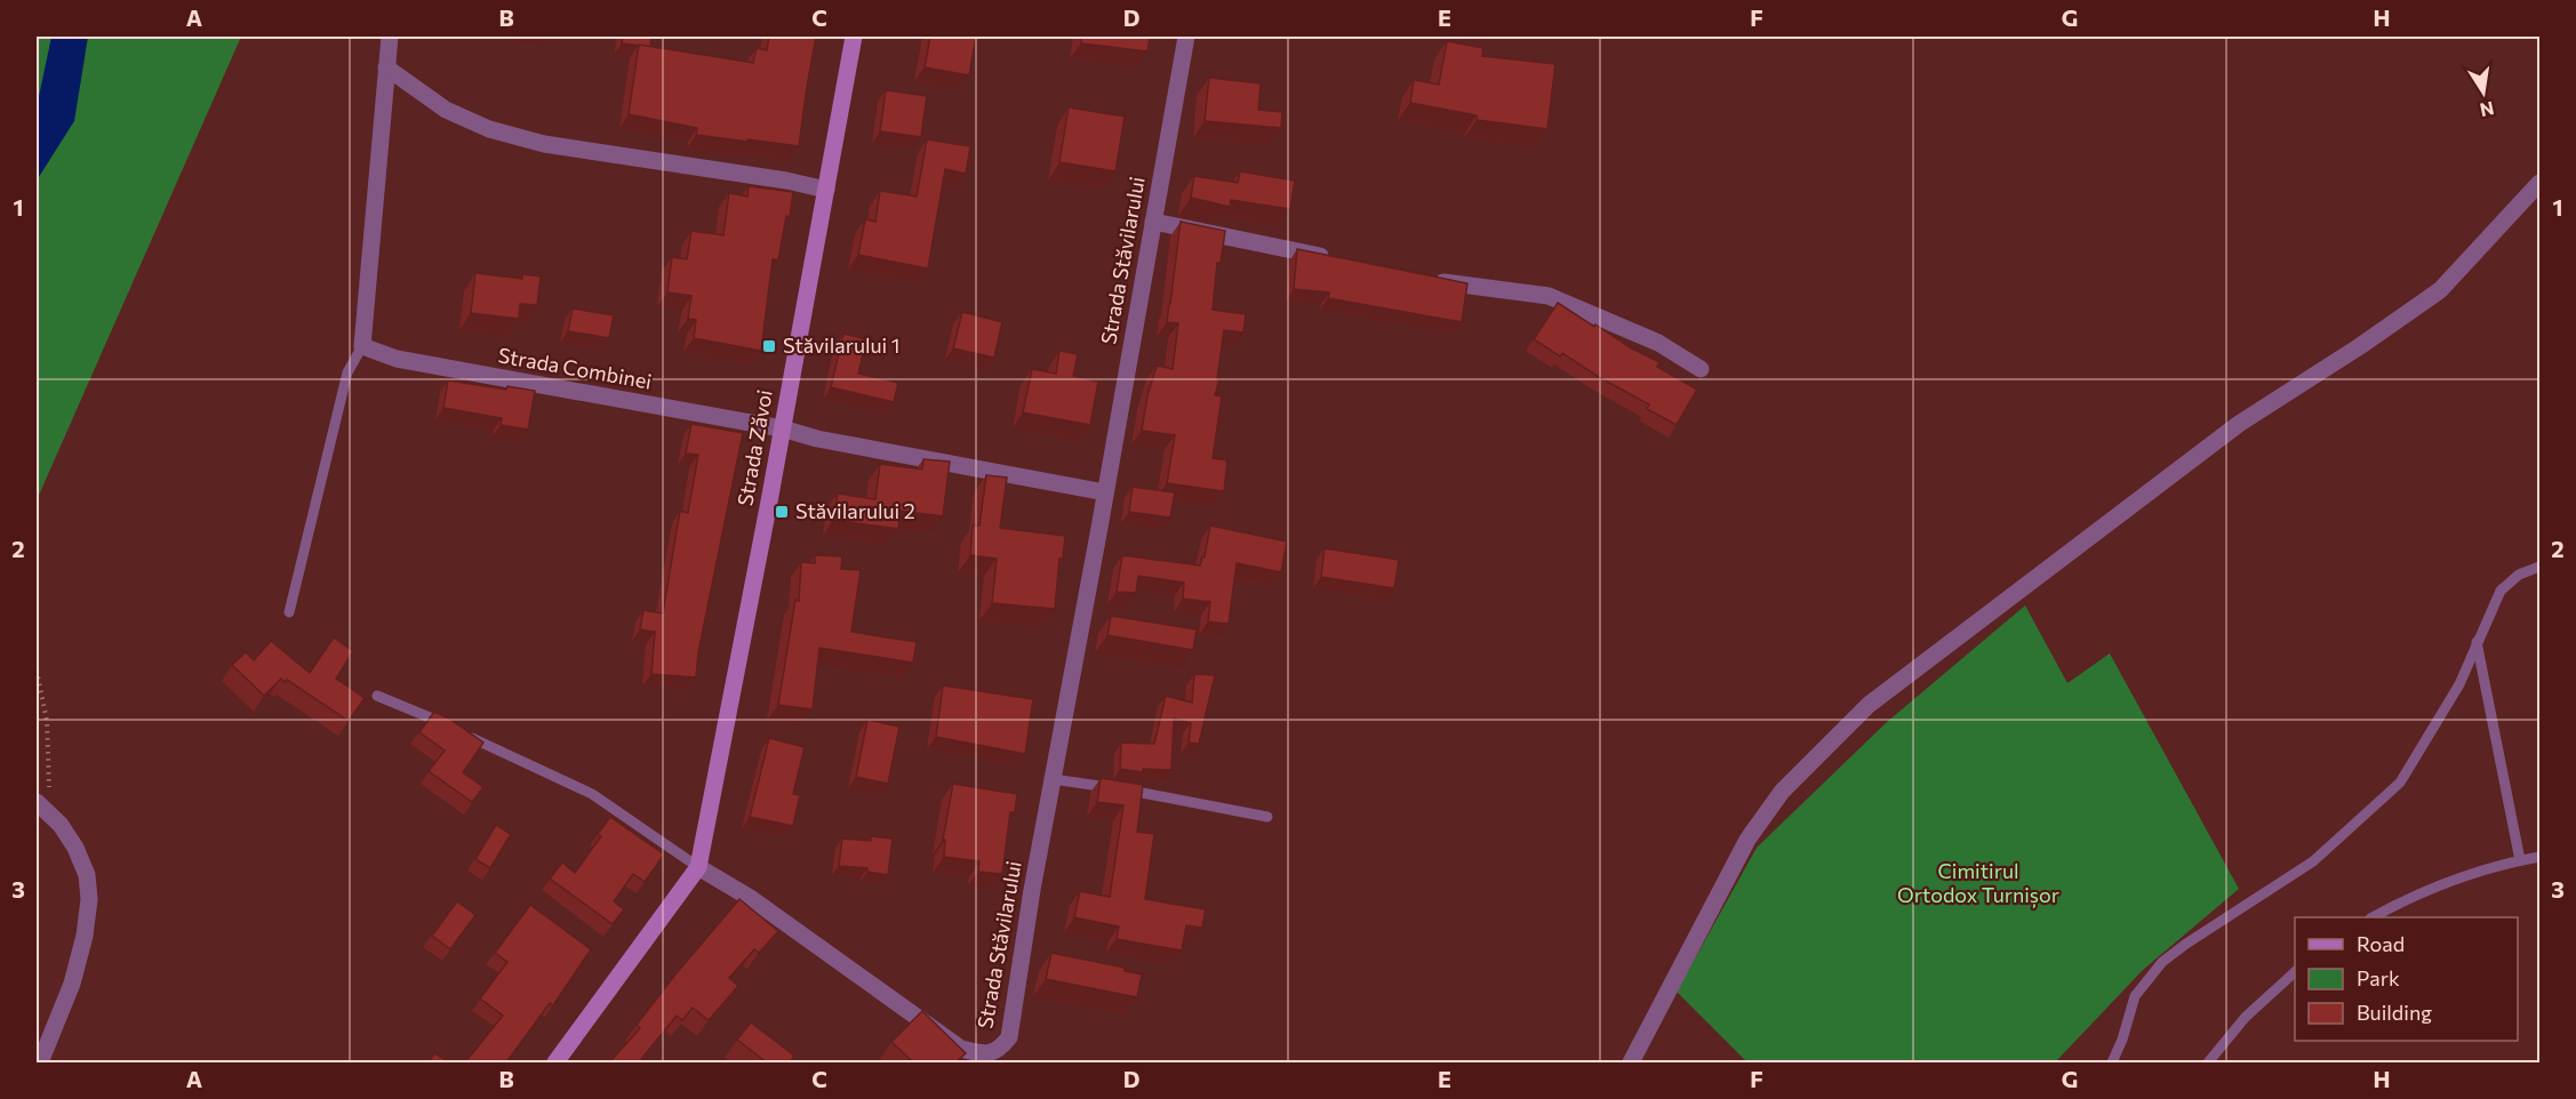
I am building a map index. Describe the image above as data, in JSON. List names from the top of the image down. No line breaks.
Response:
{"streets":{"street":["Strada Stăvilarului","Strada Combinei","Strada Zăvoi"]},"crossings":[["Strada Stăvilarului","Strada Zăvoi"],["Strada Combinei","Strada Zăvoi"]],"parks":["Cimitirul Ortodox Turnișor"],"places":{"transit":["Stăvilarului 1","Stăvilarului 2"]},"legend":["Road","Park","Building"],"north":"bottom","grid":{"columns":["A","B","C","D","E","F","G","H"],"rows":["1","2","3"]}}
